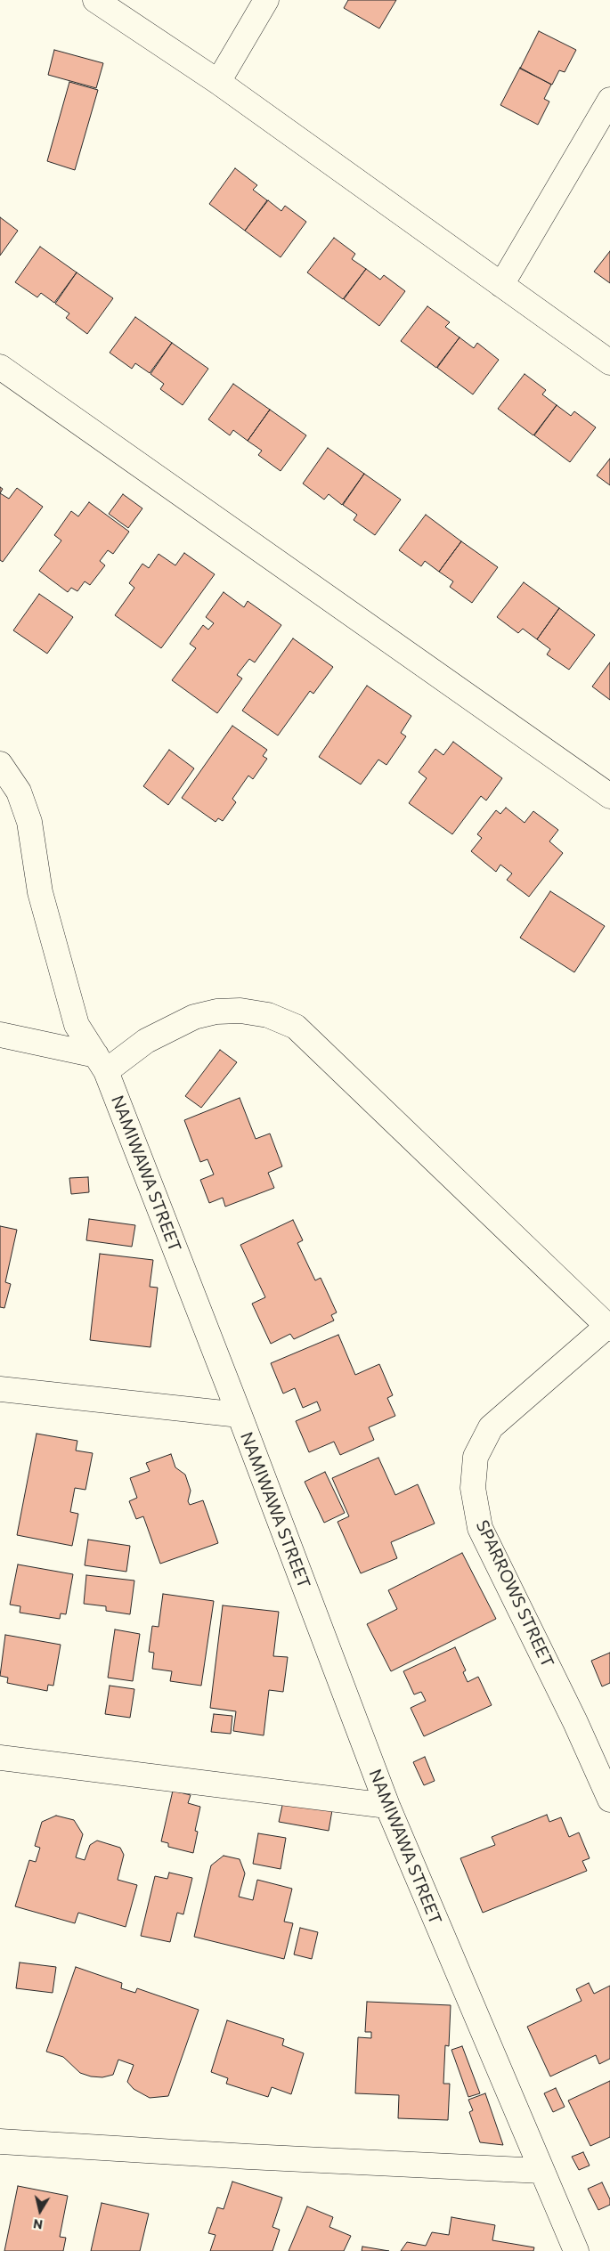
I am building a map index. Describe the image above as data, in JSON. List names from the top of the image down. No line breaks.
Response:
{"streets":{"street":["NAMIWAWA STREET","SPARROWS STREET"]},"north":"bottom"}
